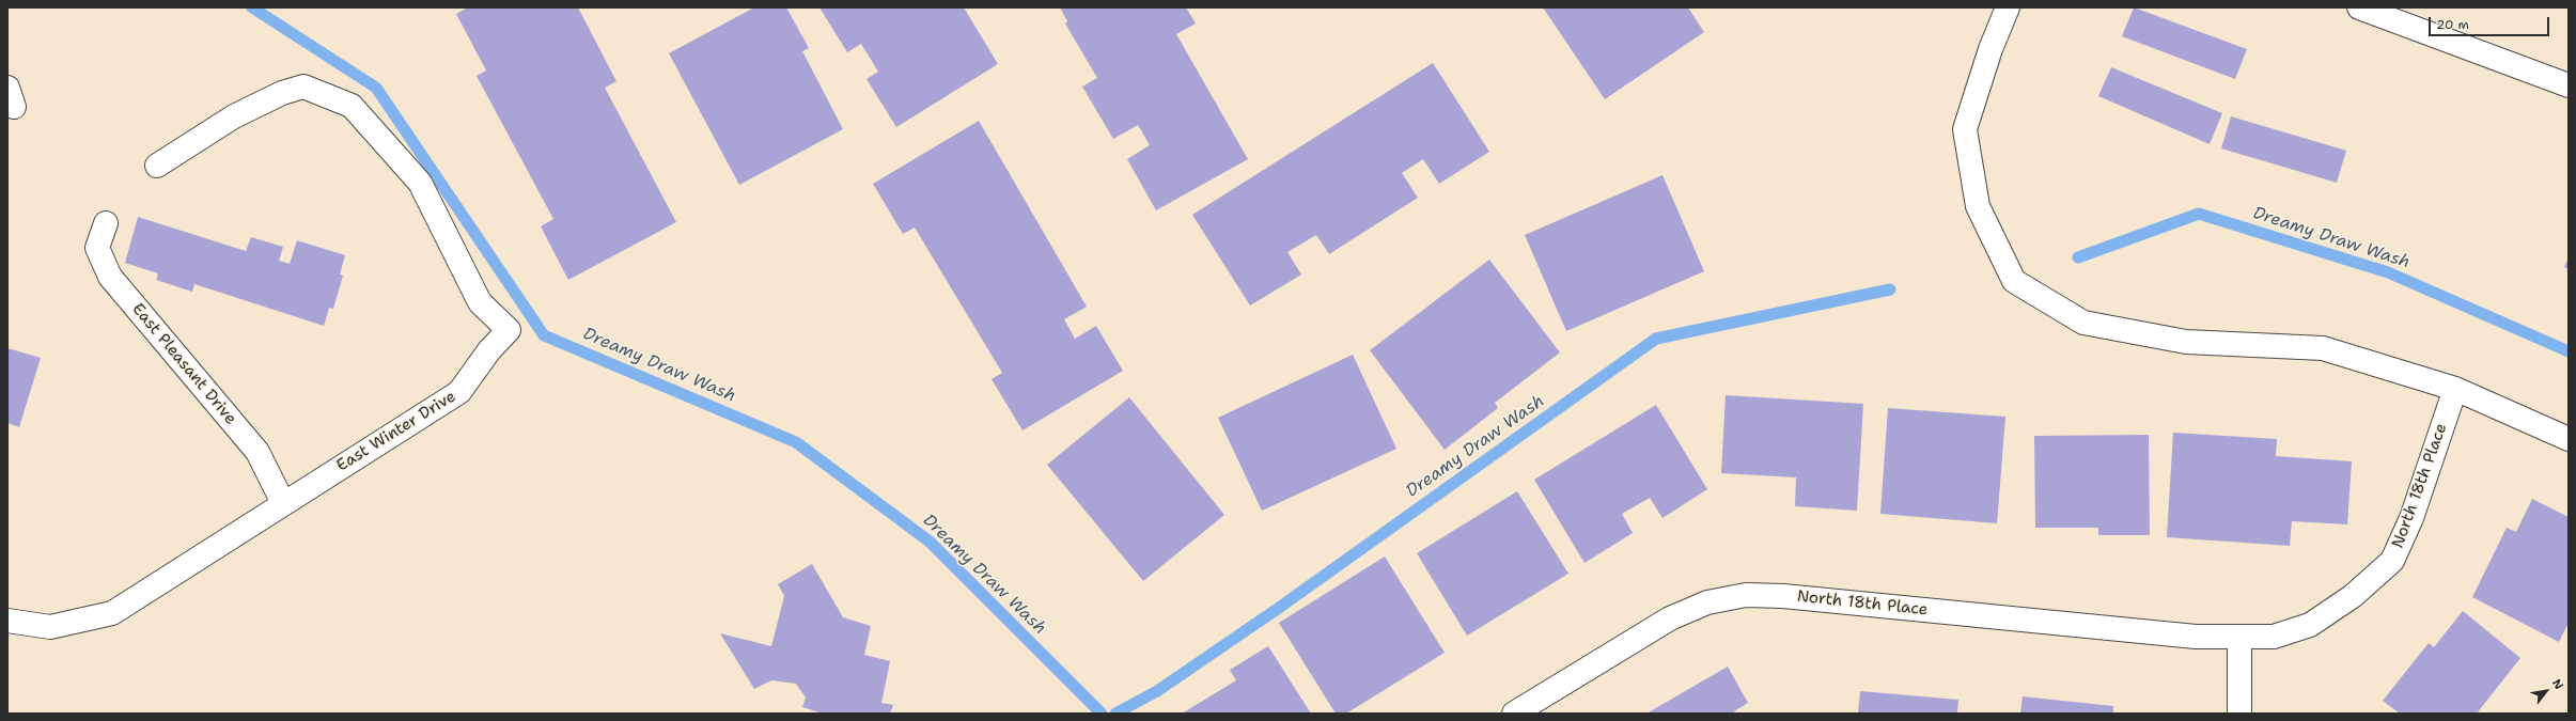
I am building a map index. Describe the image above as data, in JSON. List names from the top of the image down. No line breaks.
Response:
{"streets":{"street":["East Pleasant Drive","East Winter Drive","North 18th Place"]},"crossings":[["East Pleasant Drive","East Winter Drive"]],"water":["Dreamy Draw Wash"],"scale_bar":"20 m","north":"top right"}
